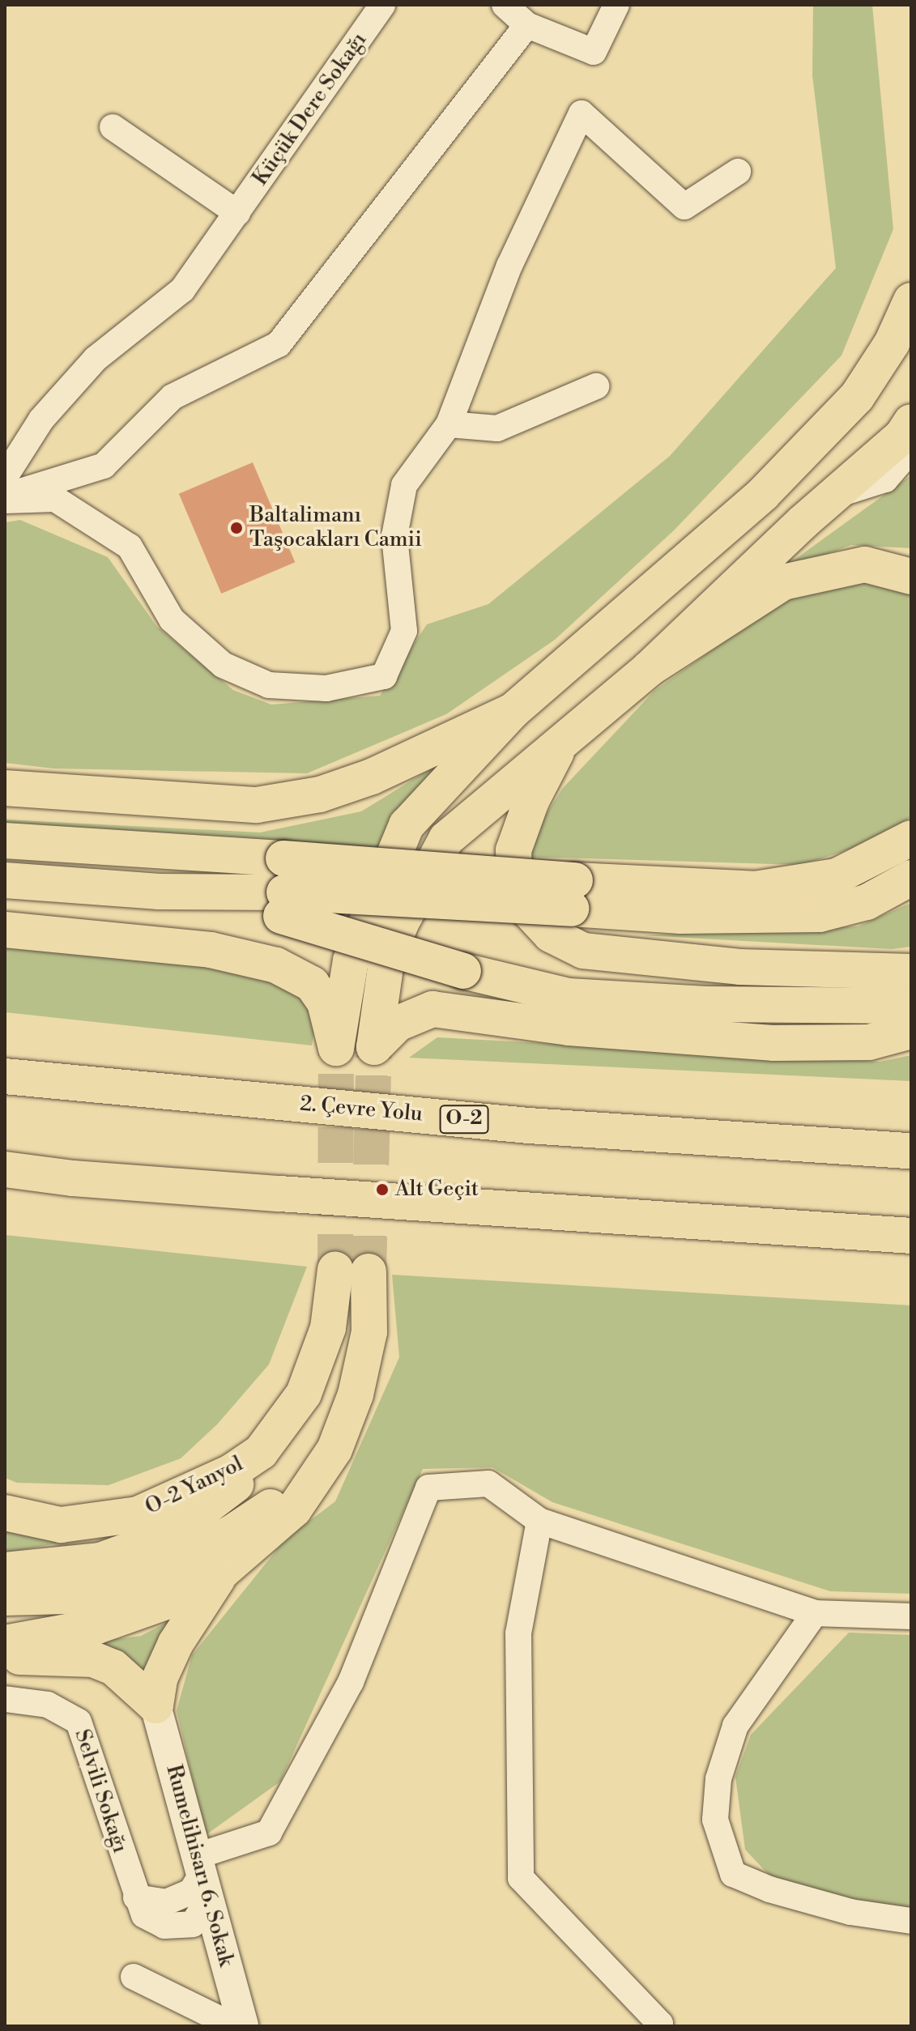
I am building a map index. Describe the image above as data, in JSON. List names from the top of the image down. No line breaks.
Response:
{"streets":{"main road":["2. Çevre Yolu","O-2","O-2 Yanyol"],"street":["Küçük Dere Sokağı","Selvili Sokağı","Rumelihisarı 6. Sokak"]},"crossings":[["Selvili Sokağı","Rumelihisarı 6. Sokak"]],"places":["Baltalimanı Taşocakları Camii","Alt Geçit"]}
